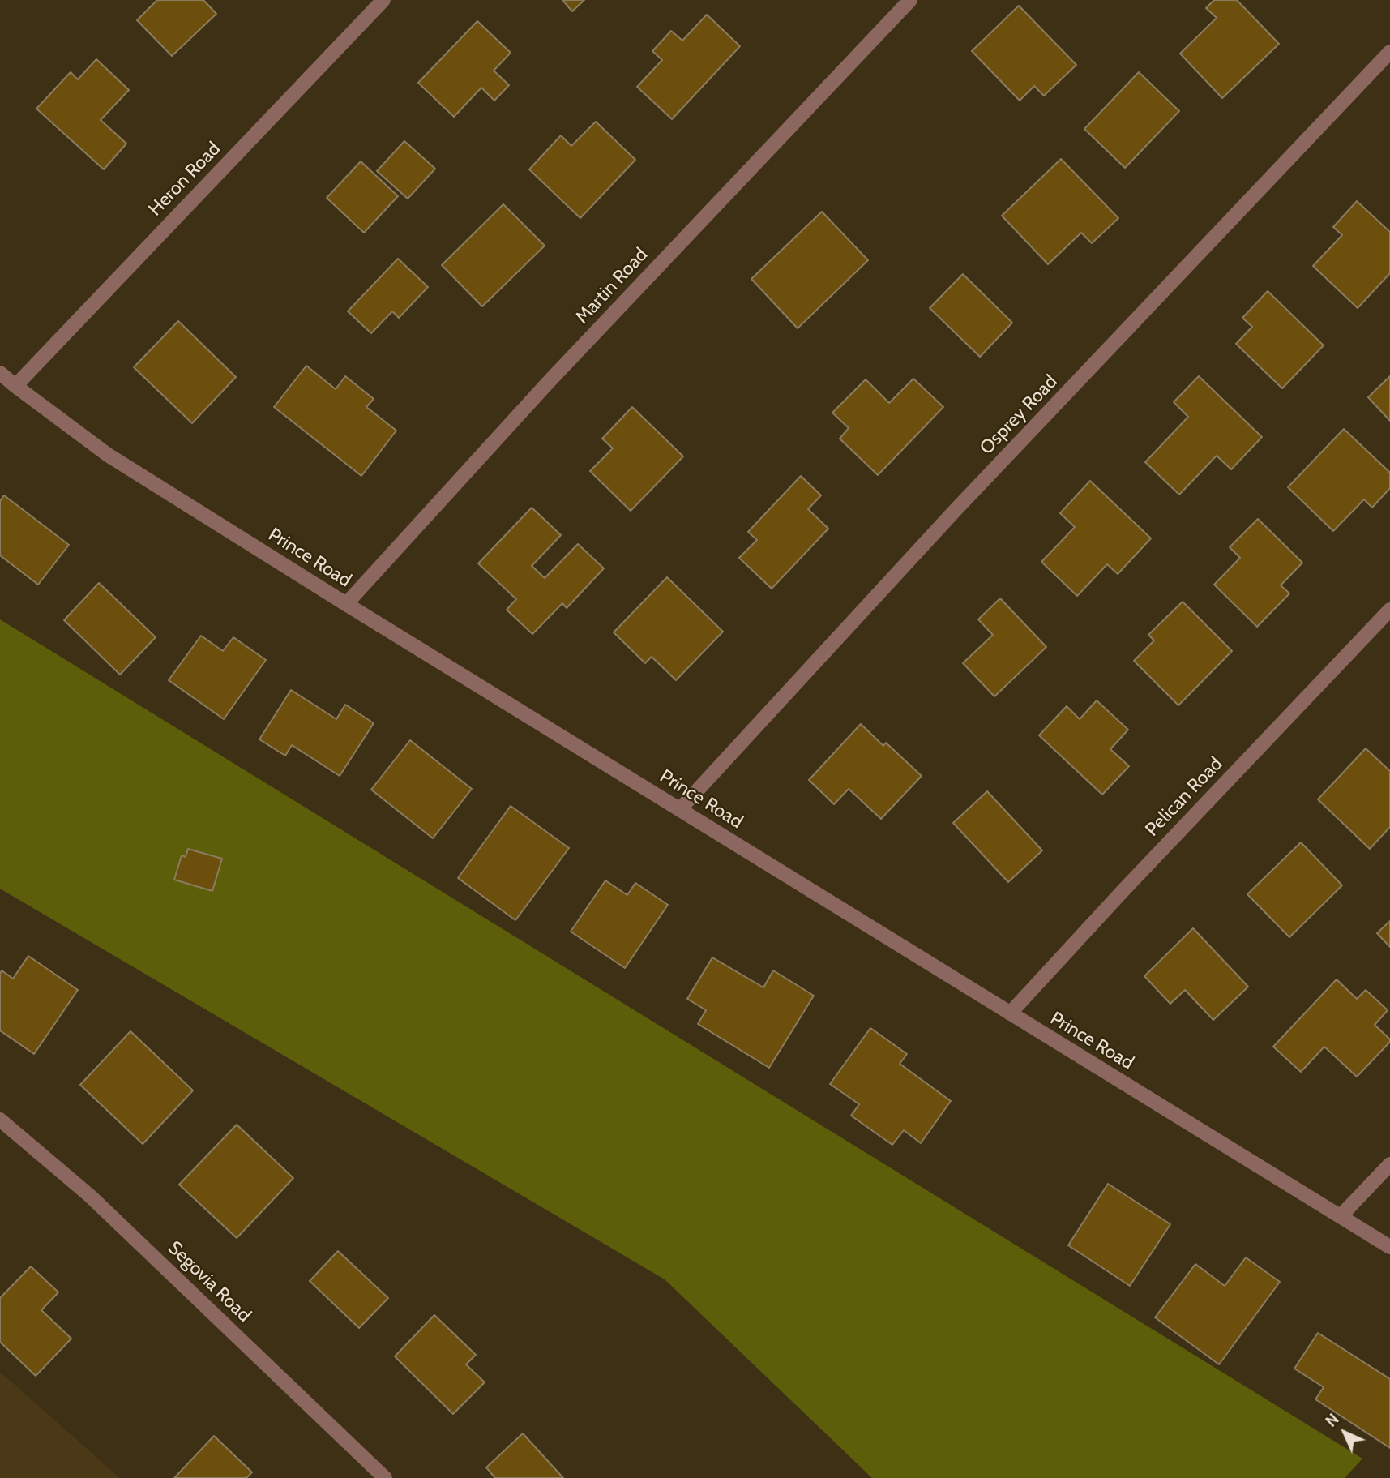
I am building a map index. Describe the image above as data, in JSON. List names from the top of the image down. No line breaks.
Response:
{"streets":{"street":["Heron Road","Martin Road","Osprey Road","Prince Road","Pelican Road","Segovia Road"]},"crossings":[["Heron Road","Prince Road"],["Martin Road","Prince Road"],["Osprey Road","Prince Road"],["Prince Road","Pelican Road"]],"north":"top left"}
